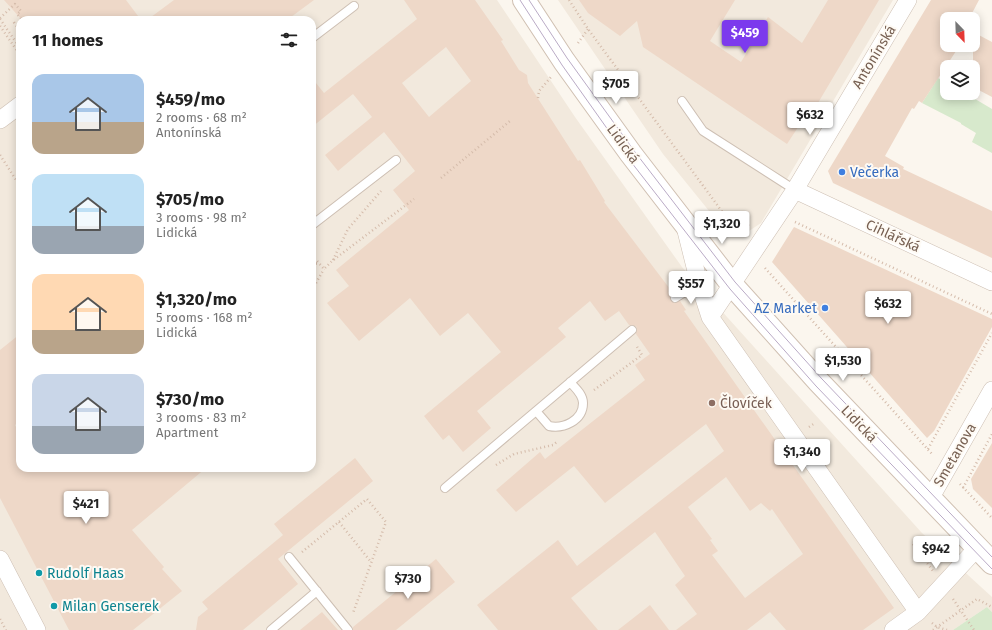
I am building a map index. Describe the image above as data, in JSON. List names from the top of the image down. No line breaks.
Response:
{"streets":{"street":["Antonínská","Lidická","Cihlářská","Smetanova"]},"crossings":[["Antonínská","Lidická"],["Antonínská","Cihlářská"],["Lidická","Smetanova"]],"places":["Večerka","AZ Market","Človíček","Rudolf Haas","Milan Genserek"],"north":"bottom right","page":{"heading":"11 homes","price":["$459","$705","$632","$1,320","$557","$632","$1,530","$1,340","$421","$942","$730"],"list":[{"name":"$459/mo","note":"2 rooms · 68 m² · Antonínská"},{"name":"$705/mo","note":"3 rooms · 98 m² · Lidická"},{"name":"$1,320/mo","note":"5 rooms · 168 m² · Lidická"},{"name":"$730/mo","note":"3 rooms · 83 m² · Apartment"}]}}
